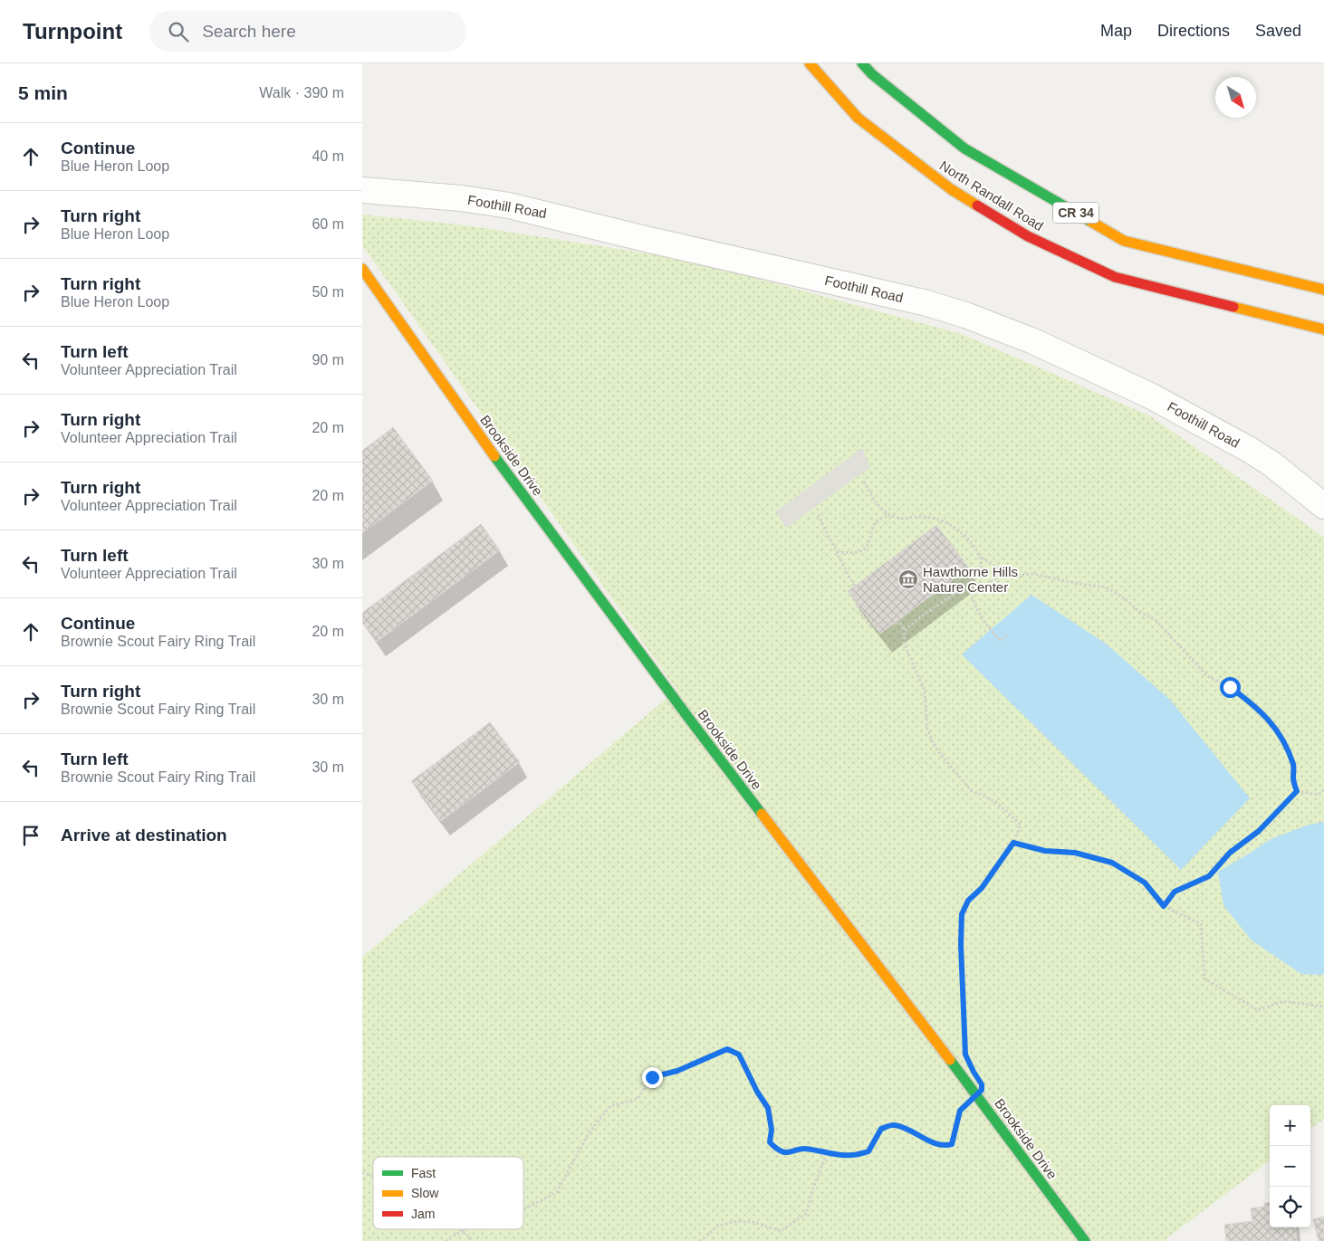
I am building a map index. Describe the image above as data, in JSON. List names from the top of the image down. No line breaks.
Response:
{"streets":{"street":["North Randall Road","Foothill Road","CR 34","Brookside Drive"]},"places":{"museum":["Hawthorne Hills Nature Center"]},"legend":["Fast","Slow","Jam"],"north":"bottom right","page":{"header":"Turnpoint","search":"Search here","nav":["Map","Directions","Saved"],"heading":["5 min","Walk · 390 m"],"list":[["Continue","Blue Heron Loop","40 m"],["Turn right","Blue Heron Loop","60 m"],["Turn right","Blue Heron Loop","50 m"],["Turn left","Volunteer Appreciation Trail","90 m"],["Turn right","Volunteer Appreciation Trail","20 m"],["Turn right","Volunteer Appreciation Trail","20 m"],["Turn left","Volunteer Appreciation Trail","30 m"],["Continue","Brownie Scout Fairy Ring Trail","20 m"],["Turn right","Brownie Scout Fairy Ring Trail","30 m"],["Turn left","Brownie Scout Fairy Ring Trail","30 m"],"Arrive at destination"],"map_buttons":["+","−"]}}
